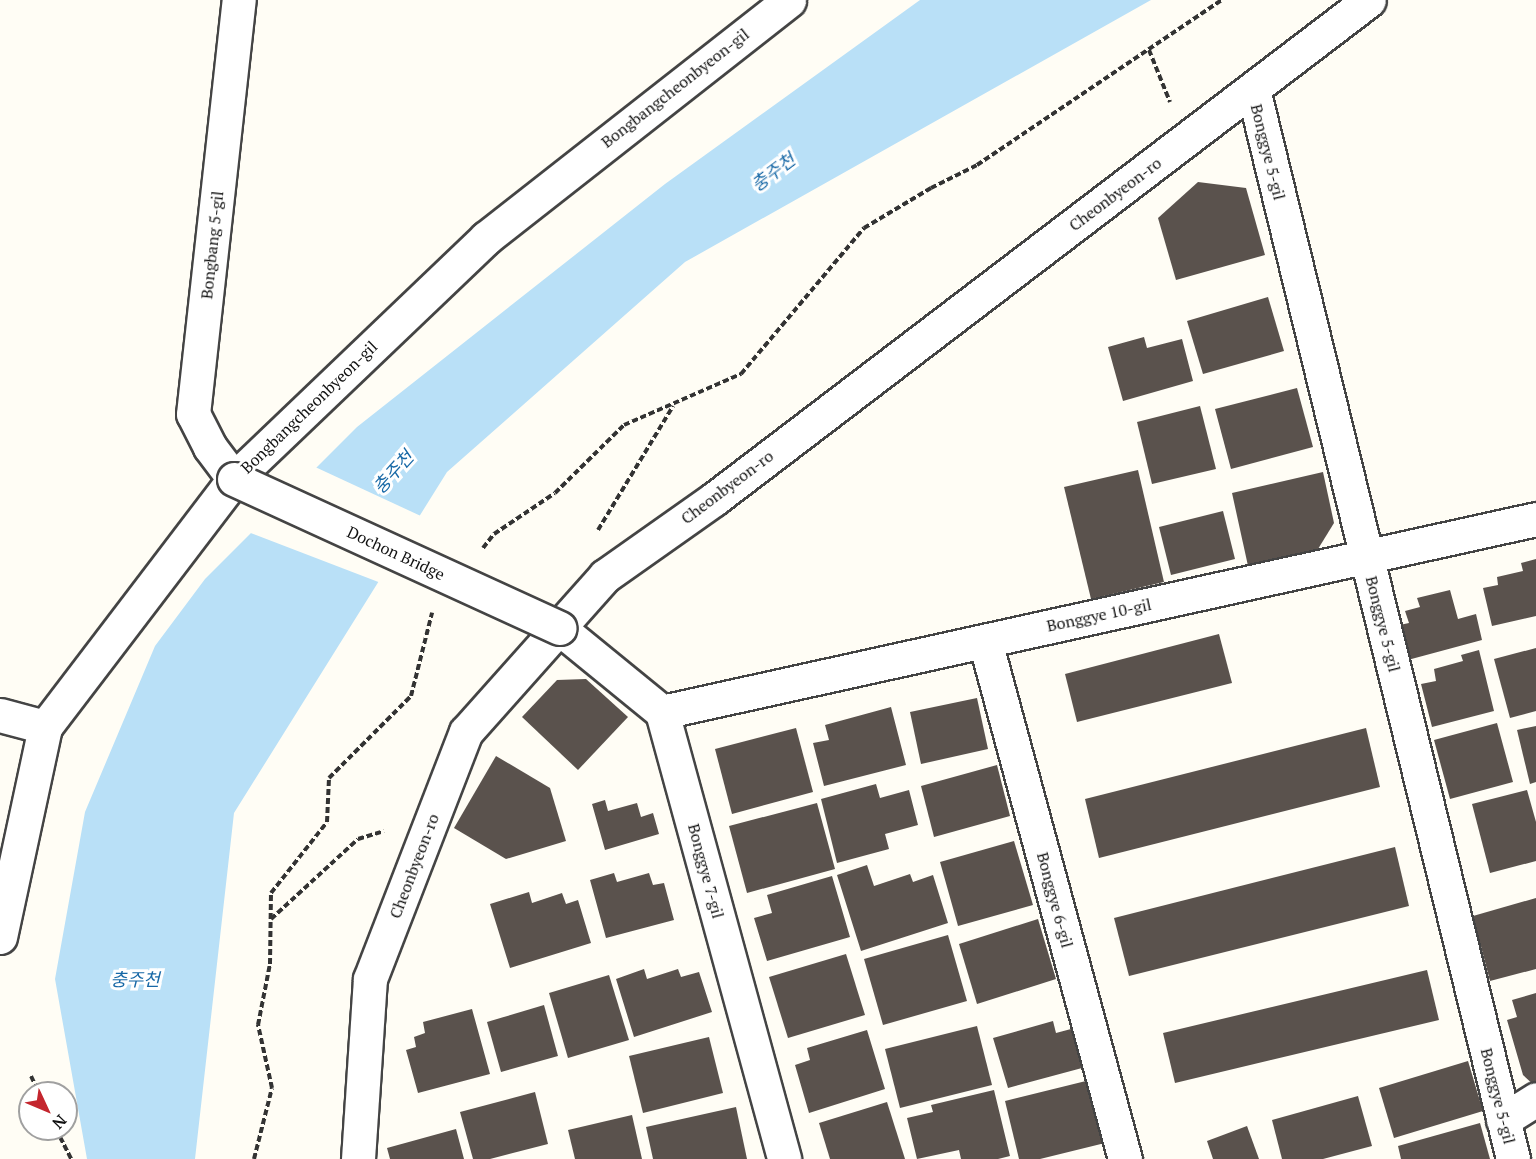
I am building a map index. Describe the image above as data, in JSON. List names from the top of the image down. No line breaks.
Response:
{"streets":{"street":["Bongbangcheonbyeon-gil","Bonggye 5-gil","Cheonbyeon-ro","Bongbang 5-gil","Dochon Bridge","Bonggye 10-gil","Bonggye 7-gil","Bonggye 6-gil"]},"crossings":[["Bongbangcheonbyeon-gil","Bongbang 5-gil"],["Bongbangcheonbyeon-gil","Dochon Bridge"],["Bonggye 5-gil","Cheonbyeon-ro"],["Bonggye 5-gil","Bonggye 10-gil"],["Cheonbyeon-ro","Dochon Bridge"],["Bongbang 5-gil","Dochon Bridge"],["Bonggye 10-gil","Bonggye 7-gil"],["Bonggye 10-gil","Bonggye 6-gil"]],"water":["충주천"],"north":"bottom right"}
